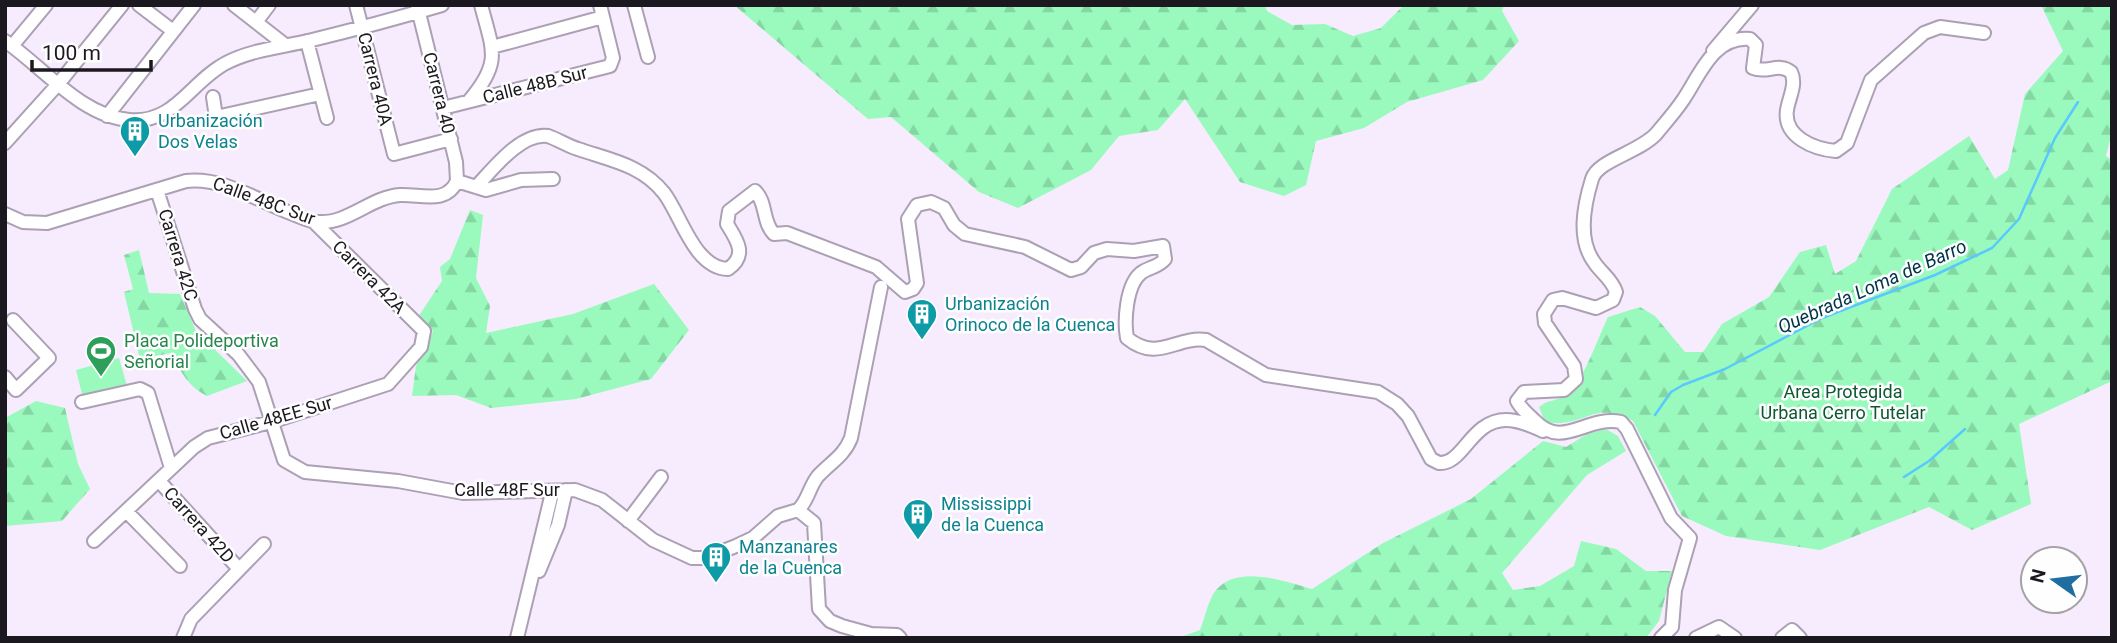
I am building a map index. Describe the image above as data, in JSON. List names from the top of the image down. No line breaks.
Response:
{"streets":{"street":["Carrera 40A","Calle 48B Sur","Carrera 40","Calle 48C Sur","Carrera 42C","Carrera 42A","Calle 48EE Sur","Calle 48F Sur","Carrera 42D"]},"crossings":[["Carrera 40A","Carrera 40"],["Calle 48B Sur","Carrera 40"],["Carrera 40","Calle 48C Sur"],["Calle 48C Sur","Carrera 42C"],["Calle 48C Sur","Carrera 42A"],["Carrera 42C","Calle 48EE Sur"],["Carrera 42C","Calle 48F Sur"],["Carrera 42A","Calle 48EE Sur"],["Calle 48EE Sur","Carrera 42D"]],"water":["Quebrada Loma de Barro"],"parks":["Area Protegida Urbana Cerro Tutelar"],"places":{"building":["Urbanización Dos Velas","Urbanización Orinoco de la Cuenca","Mississippi de la Cuenca","Manzanares de la Cuenca"],"sports":["Placa Polideportiva Señorial"]},"scale_bar":"100 m","north":"left"}
